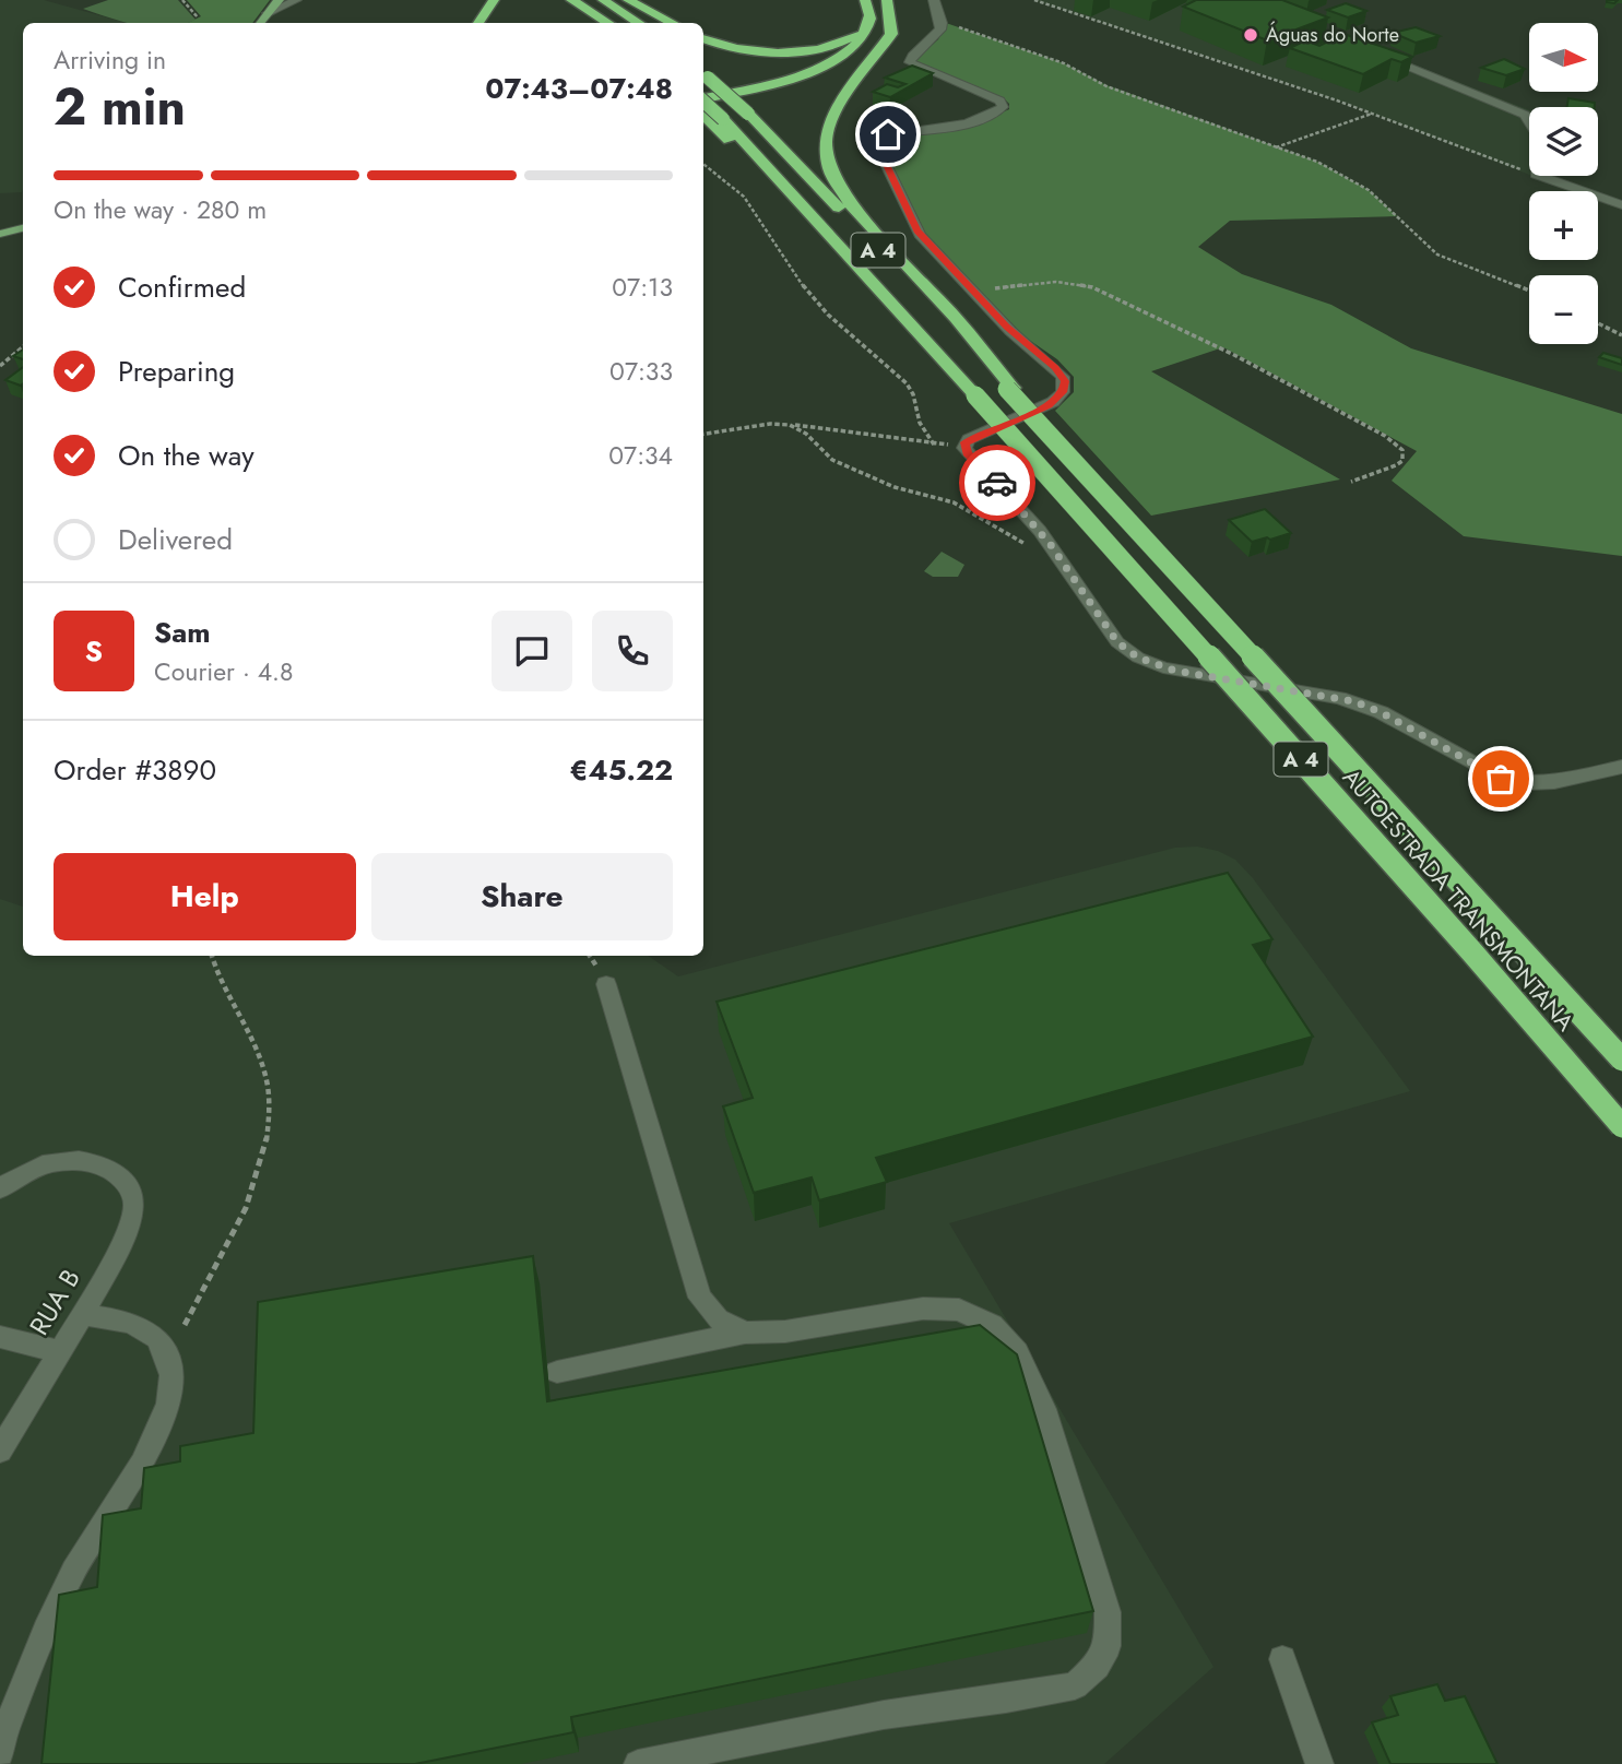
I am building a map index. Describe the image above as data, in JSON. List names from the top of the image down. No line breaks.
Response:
{"streets":{"highway":["A 4","AUTOESTRADA TRANSMONTANA"],"street":["RUA B"]},"places":["Águas do Norte"],"north":"right","page":{"map_buttons":["+","−"],"heading":["2 min","Arriving in","07:43–07:48"],"panel":["Sam","Courier · 4.8","Order #3890","€45.22"],"bar":"On the way · 280 m","list":[["Confirmed","07:13"],["Preparing","07:33"],["On the way","07:34"],"Delivered"],"round":"S","buttons":["Help","Share"]}}
